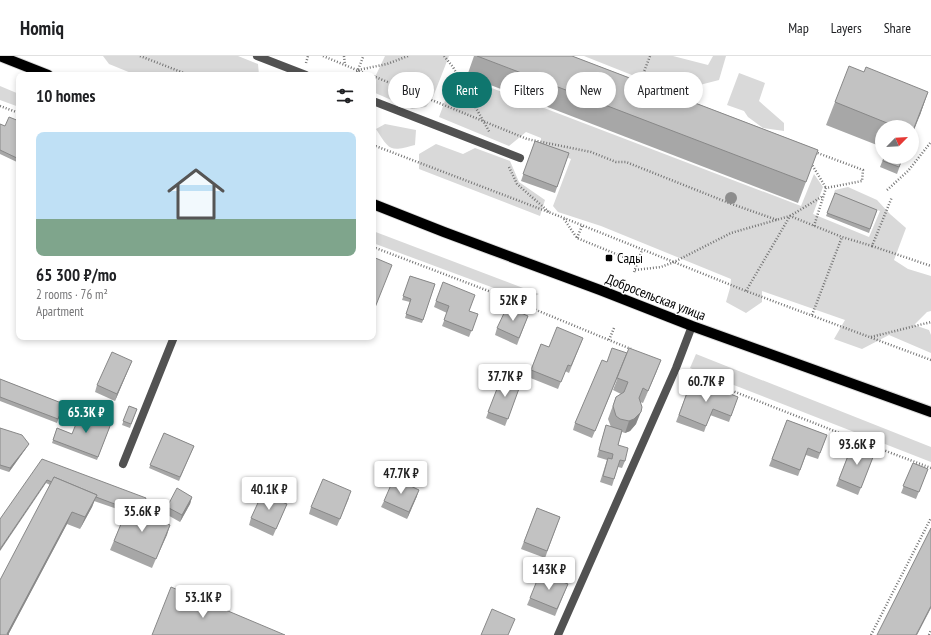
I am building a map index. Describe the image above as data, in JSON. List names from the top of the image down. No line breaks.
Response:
{"streets":{"main road":["Добросельская улица"]},"places":{"transit":["Сады"]},"north":"top right","page":{"header":"Homiq","nav":["Map","Layers","Share"],"chip":["Buy","Rent","Filters","New","Apartment"],"heading":"10 homes","list":[{"name":"65 300 ₽/mo","note":"2 rooms · 76 m² · Apartment"}],"price":["52K ₽","37.7K ₽","60.7K ₽","65.3K ₽","93.6K ₽","47.7K ₽","40.1K ₽","35.6K ₽","143K ₽","53.1K ₽"]}}
